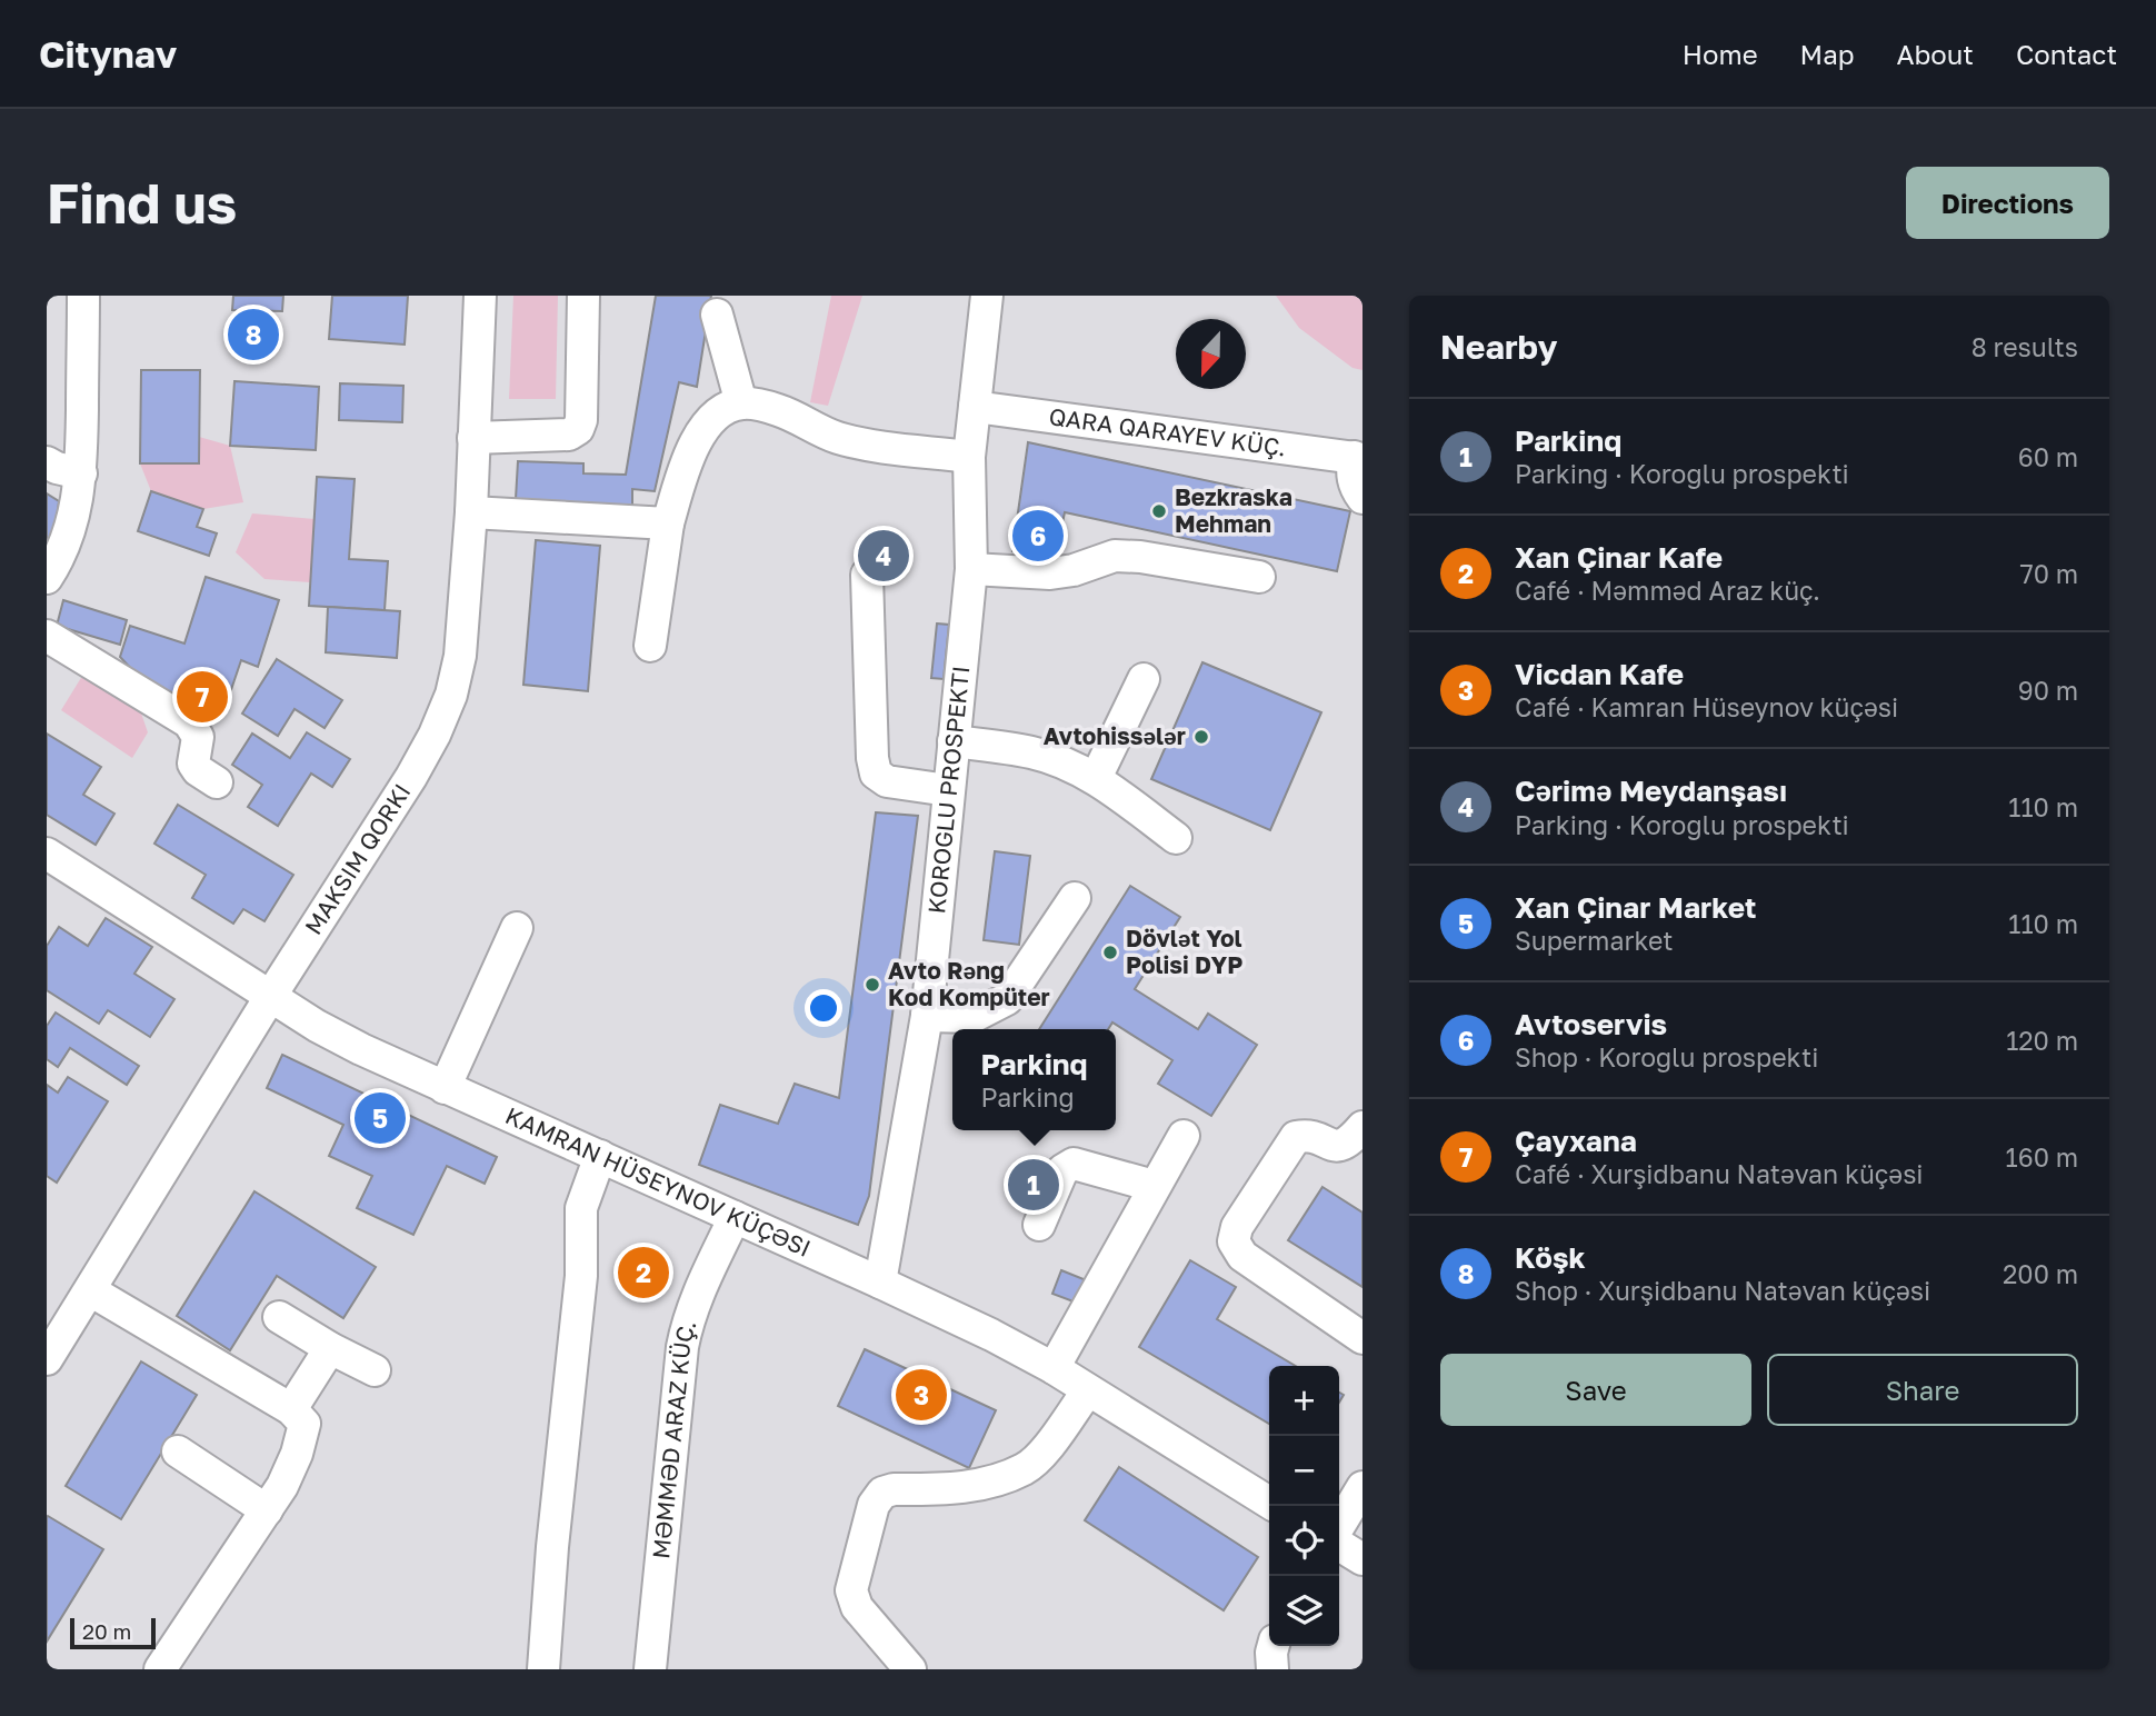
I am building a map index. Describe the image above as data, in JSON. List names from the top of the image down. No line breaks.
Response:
{"streets":{"street":["QARA QARAYEV KÜÇ.","KOROĞLU PROSPEKTI","MAKSIM QORKI","KAMRAN HÜSEYNOV KÜÇƏSI","MƏMMƏD ARAZ KÜÇ."]},"crossings":[["QARA QARAYEV KÜÇ.","KOROĞLU PROSPEKTI"],["KOROĞLU PROSPEKTI","KAMRAN HÜSEYNOV KÜÇƏSI"],["MAKSIM QORKI","KAMRAN HÜSEYNOV KÜÇƏSI"],["KAMRAN HÜSEYNOV KÜÇƏSI","MƏMMƏD ARAZ KÜÇ."]],"places":["Bezkraska Mehman","Avtohissələr","Dövlət Yol Polisi DYP","Avto Rəng Kod Kompüter"],"scale_bar":"20 m","north":"bottom","page":{"header":"Citynav","nav":["Home","Map","About","Contact"],"buttons":["Directions",["Save","Share"]],"title":"Find us","heading":["Nearby","8 results"],"pins":["8","6","4","7","5","1","2","3"],"list":[{"mark":"1","name":"Parkinq","note":"Parking · Koroğlu prospekti","value":"60 m"},{"mark":"2","name":"Xan Çinar Kafe","note":"Café · Məmməd Araz küç.","value":"70 m"},{"mark":"3","name":"Vicdan Kafe","note":"Café · Kamran Hüseynov küçəsi","value":"90 m"},{"mark":"4","name":"Cərimə Meydanşası","note":"Parking · Koroğlu prospekti","value":"110 m"},{"mark":"5","name":"Xan Çinar Market","note":"Supermarket","value":"110 m"},{"mark":"6","name":"Avtoservis","note":"Shop · Koroğlu prospekti","value":"120 m"},{"mark":"7","name":"Çayxana","note":"Café · Xurşidbanu Natəvan küçəsi","value":"160 m"},{"mark":"8","name":"Köşk","note":"Shop · Xurşidbanu Natəvan küçəsi","value":"200 m"}],"popup":["Parkinq","Parking"],"map_buttons":["+","−"],"scale":"20 m"}}
